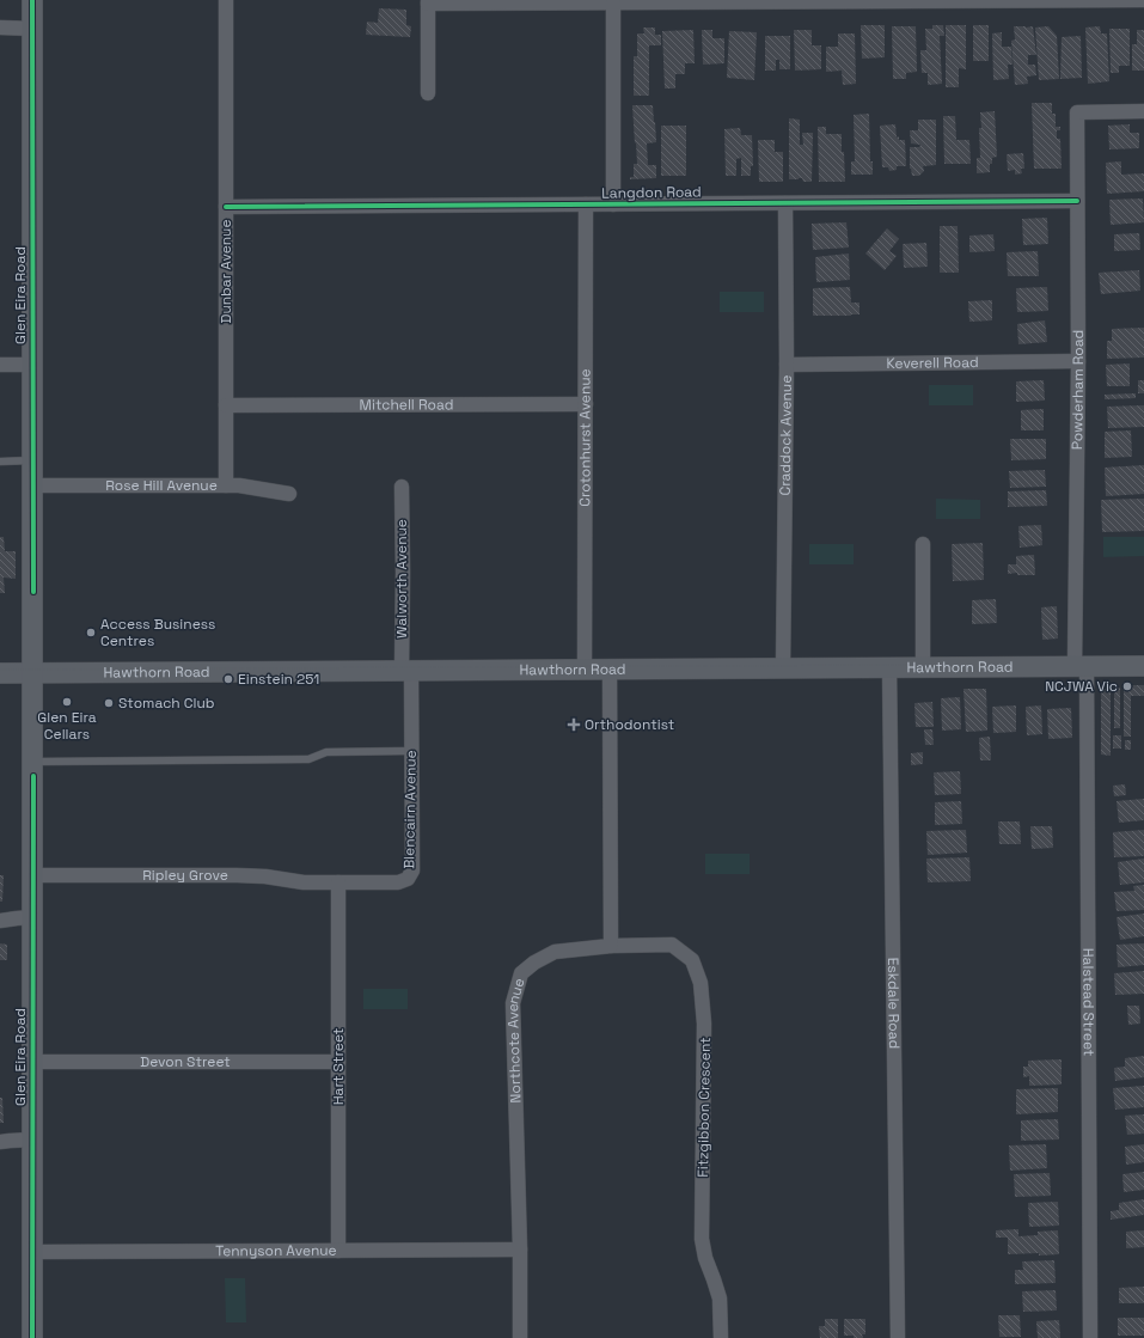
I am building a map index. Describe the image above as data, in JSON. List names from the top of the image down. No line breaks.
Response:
{"streets":{"main road":["Glen Eira Road","Hawthorn Road"],"street":["Langdon Road","Dunbar Avenue","Keverell Road","Powderham Road","Mitchell Road","Craddock Avenue","Crotonhurst Avenue","Rose Hill Avenue","Walworth Avenue","Blencairn Avenue","Ripley Grove","Halstead Street","Eskdale Road","Northcote Avenue","Devon Street","Hart Street","Fitzgibbon Crescent","Tennyson Avenue"]},"crossings":[["Langdon Road","Dunbar Avenue"],["Langdon Road","Powderham Road"],["Langdon Road","Craddock Avenue"],["Langdon Road","Crotonhurst Avenue"],["Dunbar Avenue","Mitchell Road"],["Dunbar Avenue","Rose Hill Avenue"],["Glen Eira Road","Rose Hill Avenue"],["Glen Eira Road","Hawthorn Road"],["Glen Eira Road","Ripley Grove"],["Glen Eira Road","Devon Street"],["Glen Eira Road","Tennyson Avenue"],["Keverell Road","Powderham Road"],["Keverell Road","Craddock Avenue"],["Powderham Road","Hawthorn Road"],["Powderham Road","Halstead Street"],["Mitchell Road","Crotonhurst Avenue"],["Craddock Avenue","Hawthorn Road"],["Crotonhurst Avenue","Hawthorn Road"],["Walworth Avenue","Hawthorn Road"],["Walworth Avenue","Blencairn Avenue"],["Hawthorn Road","Blencairn Avenue"],["Hawthorn Road","Halstead Street"],["Hawthorn Road","Eskdale Road"],["Blencairn Avenue","Ripley Grove"],["Blencairn Avenue","Hart Street"],["Ripley Grove","Hart Street"],["Northcote Avenue","Fitzgibbon Crescent"],["Northcote Avenue","Tennyson Avenue"],["Devon Street","Hart Street"],["Hart Street","Tennyson Avenue"]],"places":{"other":["Access Business Centres","Einstein 251","NCJWA Vic","Glen Eira Cellars","Stomach Club"],"health":["Orthodontist"]}}
